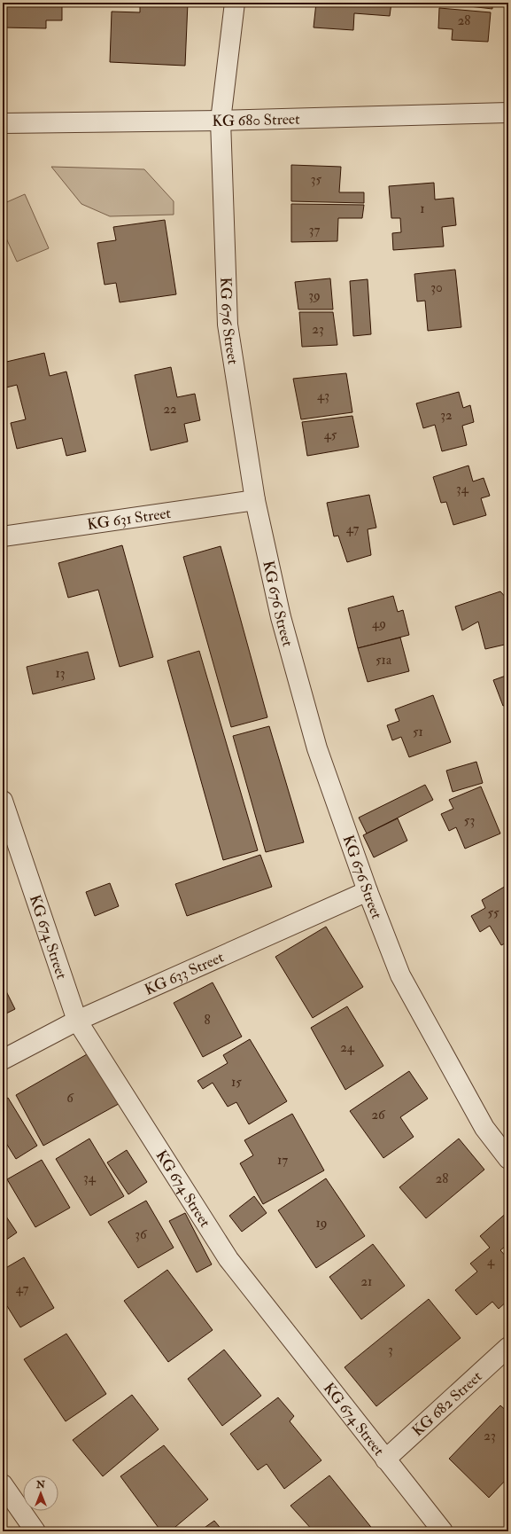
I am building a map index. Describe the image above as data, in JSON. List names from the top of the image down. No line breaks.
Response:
{"streets":{"street":["KG 680 Street","KG 676 Street","KG 631 Street","KG 674 Street","KG 633 Street","KG 682 Street"]},"crossings":[["KG 680 Street","KG 676 Street"],["KG 676 Street","KG 631 Street"],["KG 676 Street","KG 633 Street"],["KG 674 Street","KG 633 Street"],["KG 674 Street","KG 682 Street"]],"house_numbers":["28","35","1","37","30","39","23","43","22","32","45","34","47","49","51a","13","51","53","55","8","24","15","6","26","17","34","28","19","36","4","21","47","3","23"],"north":"top"}
